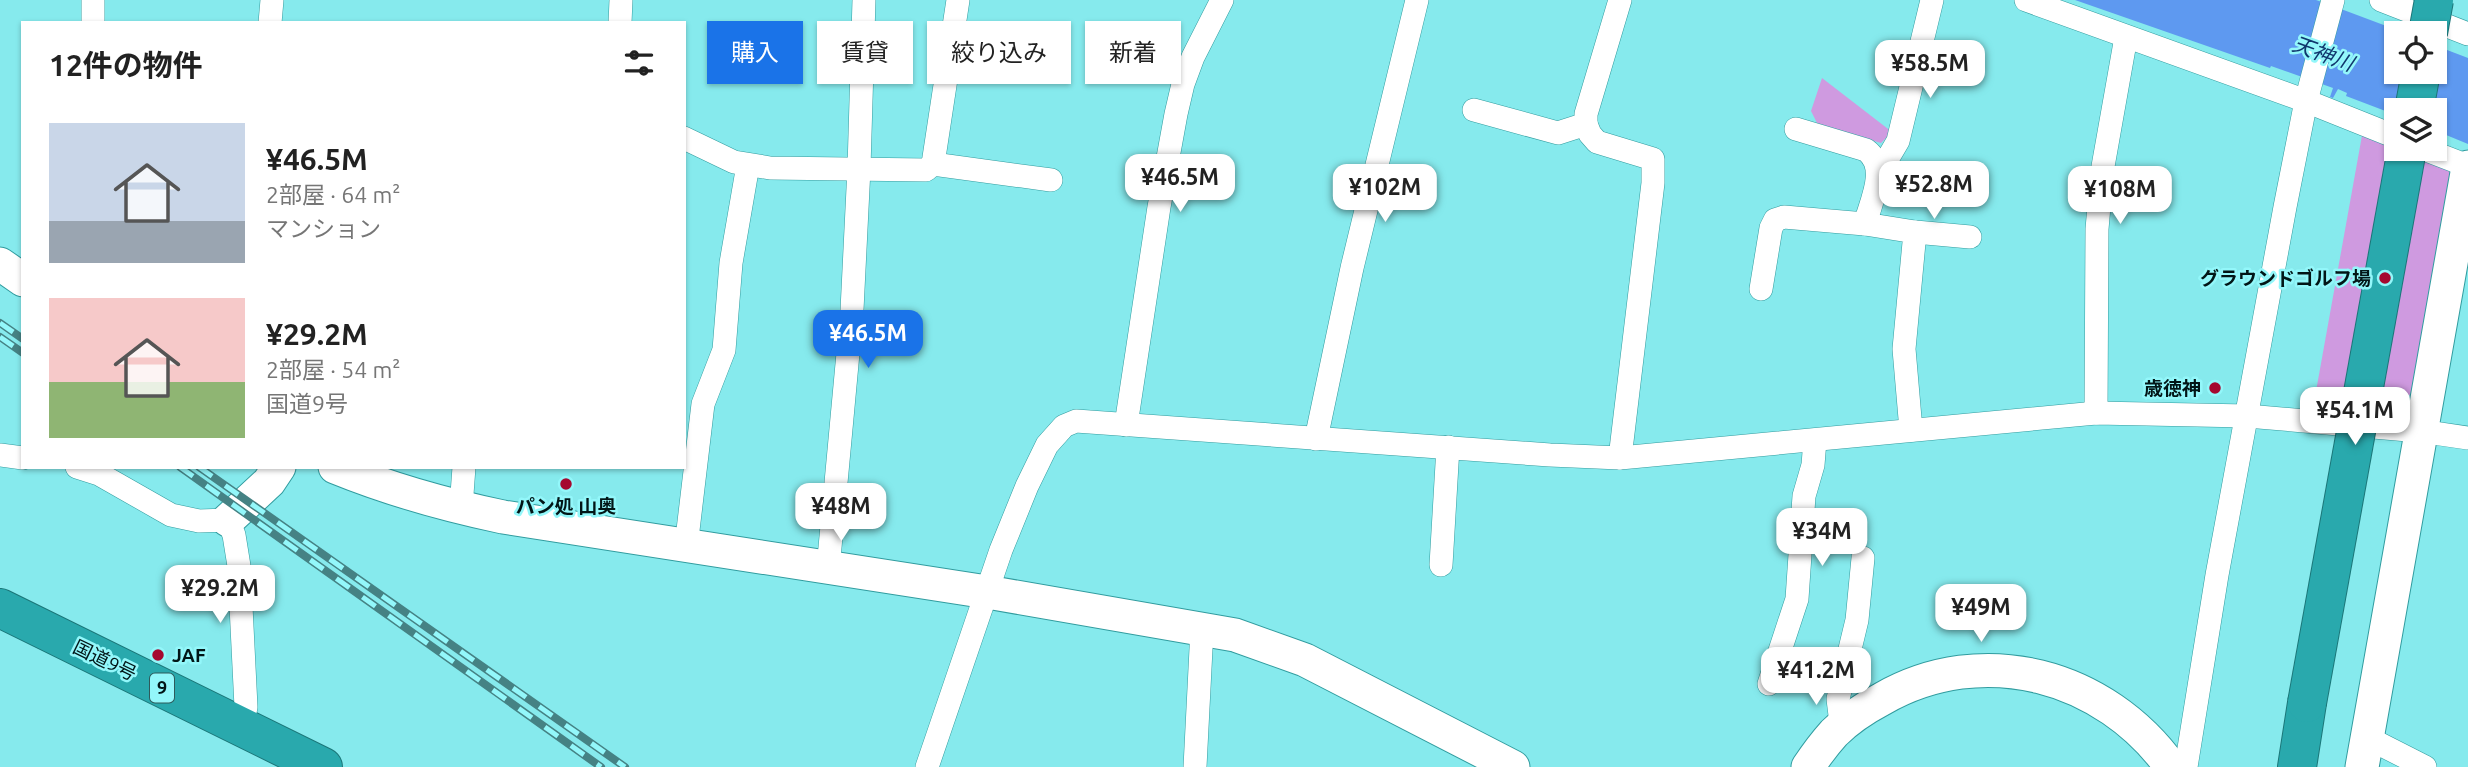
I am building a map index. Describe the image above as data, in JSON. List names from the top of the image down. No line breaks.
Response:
{"streets":{"highway":["国道9号","9"]},"water":["天神川"],"places":["グラウンドゴルフ場","歳徳神","パン処 山奥","JAF"],"page":{"chip":["購入","賃貸","絞り込み","新着"],"heading":"12件の物件","price":["¥58.5M","¥46.5M","¥52.8M","¥102M","¥108M","¥46.5M","¥54.1M","¥48M","¥34M","¥29.2M","¥49M","¥41.2M"],"list":[{"name":"¥46.5M","note":"2部屋 · 64 m² · マンション"},{"name":"¥29.2M","note":"2部屋 · 54 m² · 国道9号"}]}}
